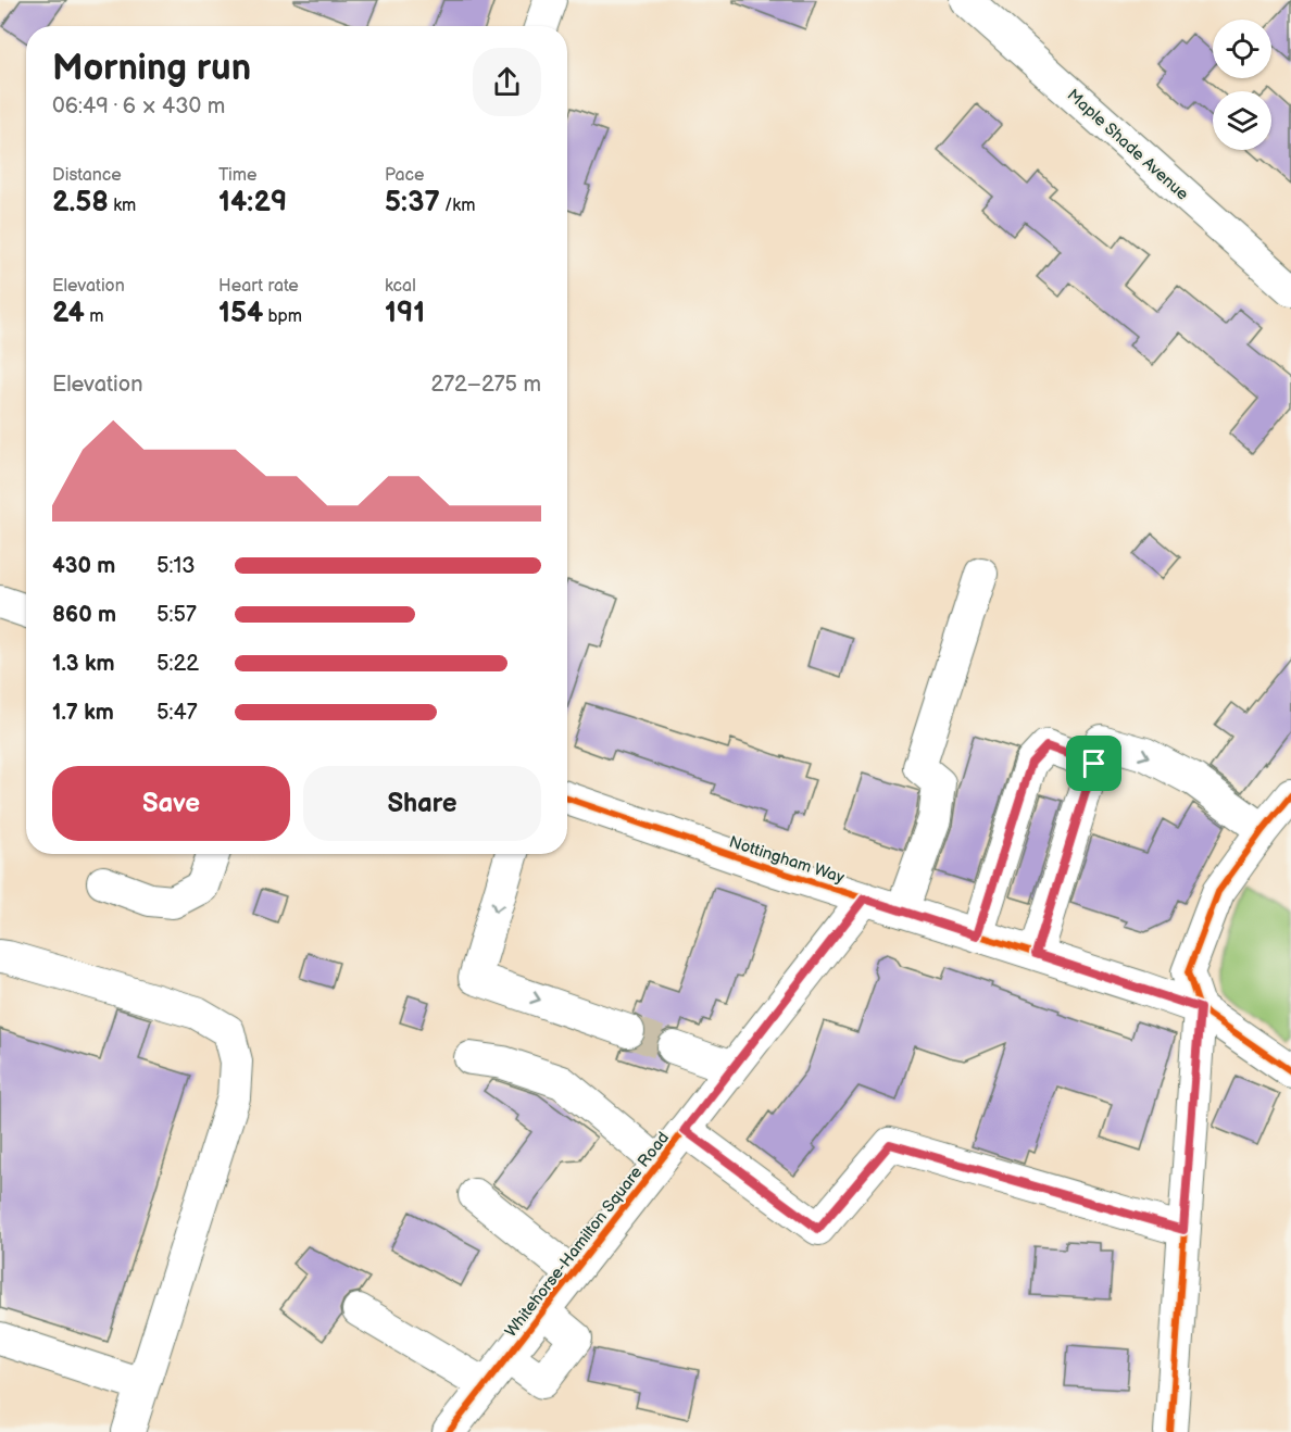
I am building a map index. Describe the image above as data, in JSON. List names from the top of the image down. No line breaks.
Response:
{"streets":{"street":["Maple Shade Avenue","Nottingham Way","Whitehorse-Hamilton Square Road"]},"crossings":[["Nottingham Way","Whitehorse-Hamilton Square Road"]],"page":{"heading":["Morning run","06:49 · 6 × 430 m"],"stats":[["Distance","2.58 km"],["Time","14:29"],["Pace","5:37 /km"],["Elevation","24 m"],["Heart rate","154 bpm"],["kcal","191"]],"chart":["Elevation","272–275 m"],"list":[{"name":"430 m","note":"5:13"},{"name":"860 m","note":"5:57"},{"name":"1.3 km","note":"5:22"},{"name":"1.7 km","note":"5:47"}],"buttons":["Save","Share"]}}
